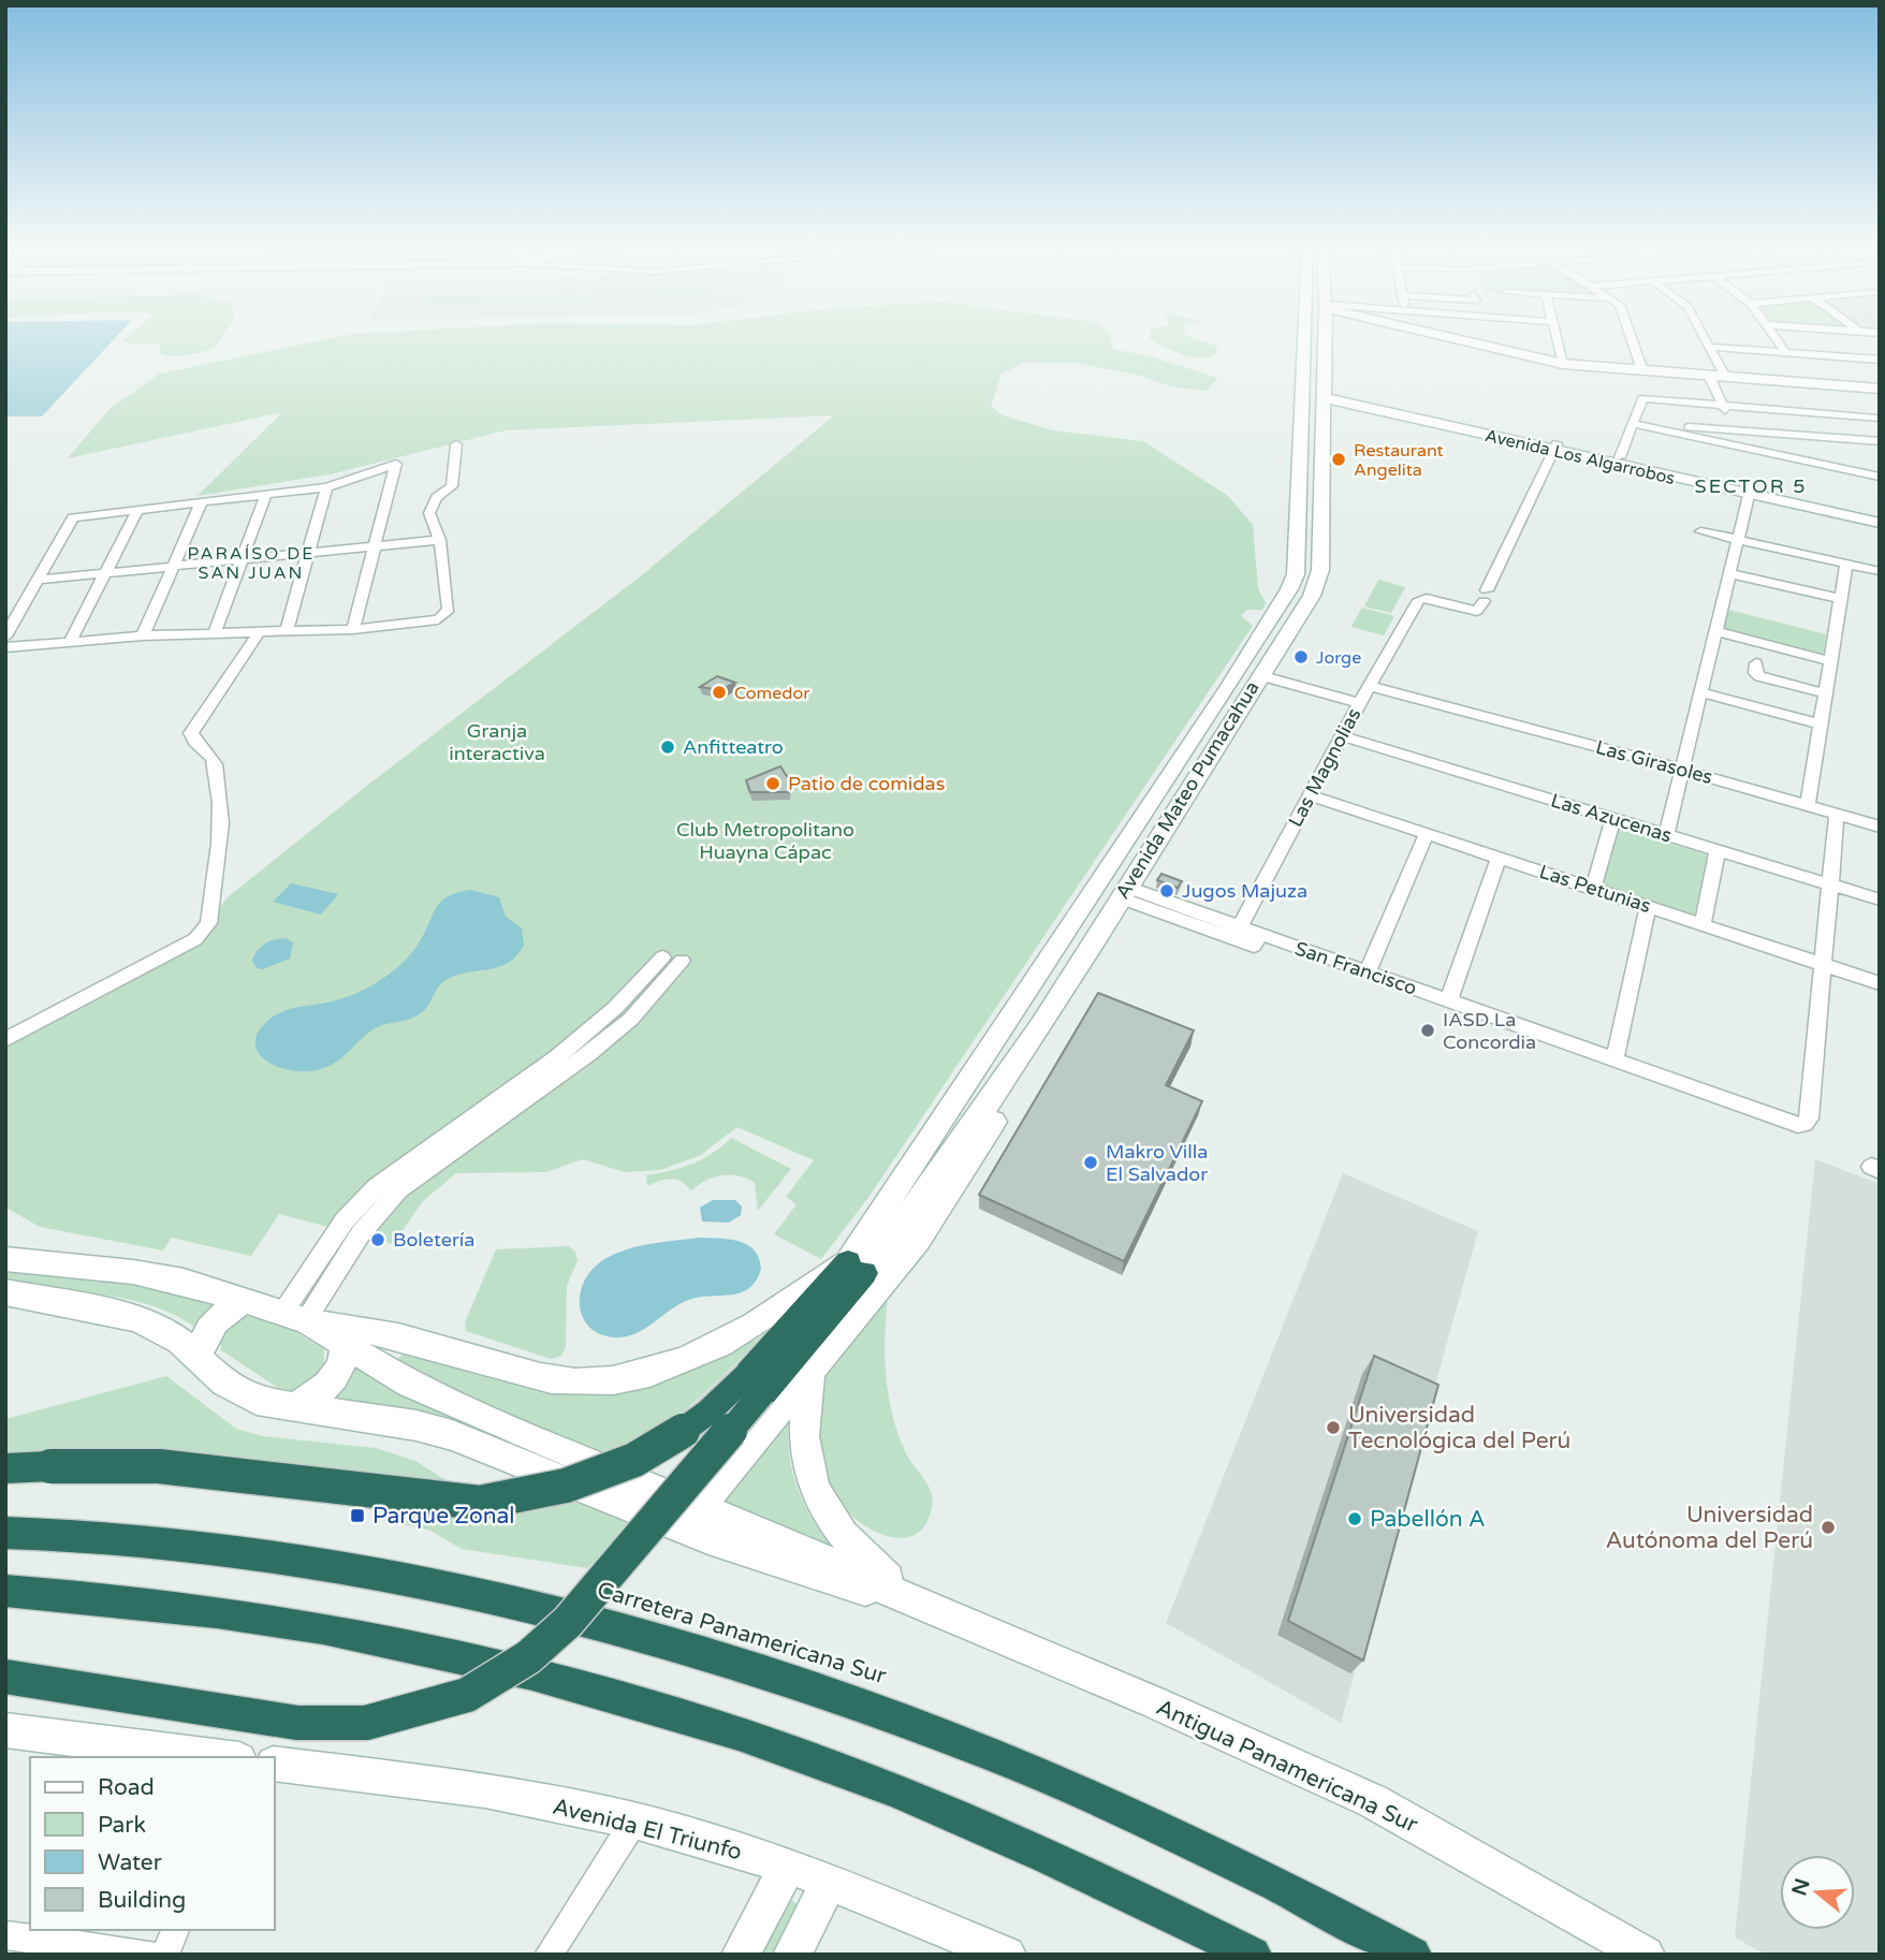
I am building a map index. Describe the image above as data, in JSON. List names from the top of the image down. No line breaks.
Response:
{"streets":{"highway":["Carretera Panamericana Sur"],"main road":["Avenida Los Algarrobos","Avenida Mateo Pumacahua","Antigua Panamericana Sur","Avenida El Triunfo"],"street":["Las Girasoles","Las Magnolias","Las Azucenas","Las Petunias","San Francisco"]},"crossings":[["Avenida Los Algarrobos","Las Magnolias"],["Avenida Los Algarrobos","Avenida Mateo Pumacahua"],["Las Girasoles","Las Magnolias"],["Las Magnolias","Las Azucenas"],["Las Magnolias","Las Petunias"],["Las Magnolias","San Francisco"],["Avenida Mateo Pumacahua","San Francisco"],["Las Petunias","San Francisco"]],"districts":["SECTOR 5","PARAÍSO DE SAN JUAN"],"parks":["Granja interactiva","Club Metropolitano Huayna Cápac"],"places":{"other":["Restaurant Angelita","Jorge","Comedor","Anfitteatro","Patio de comidas","Jugos Majuza","IASD La Concordia","Makro Villa El Salvador","Boletería","Universidad Tecnológica del Perú","Pabellón A","Universidad Autónoma del Perú"],"transit":["Parque Zonal"]},"legend":["Road","Park","Water","Building"],"north":"left"}
